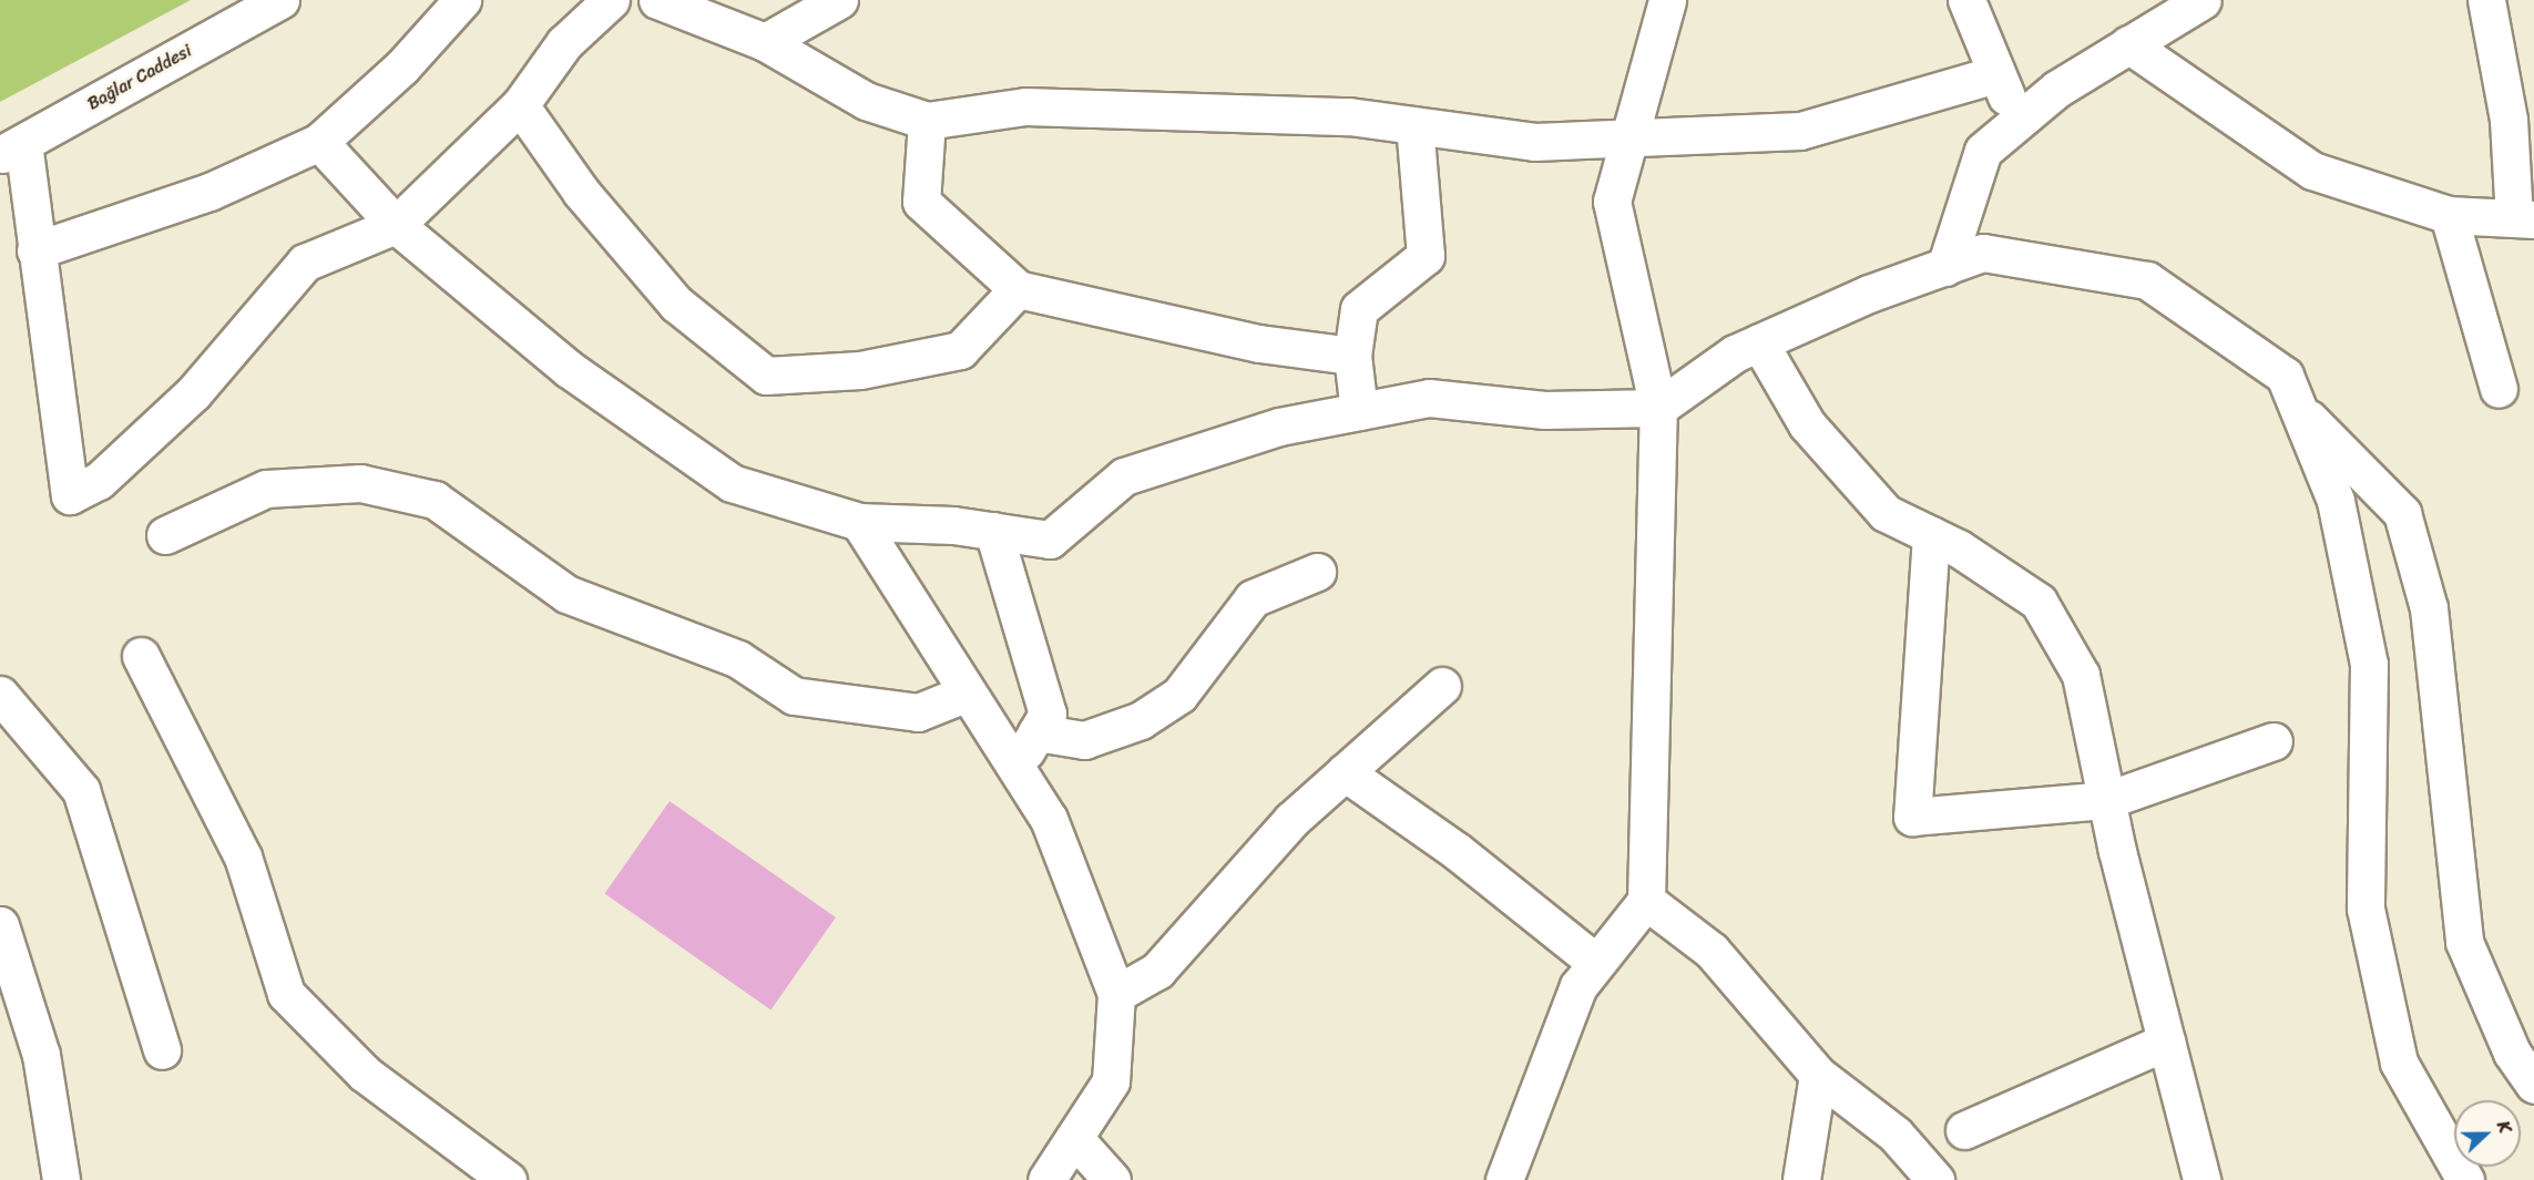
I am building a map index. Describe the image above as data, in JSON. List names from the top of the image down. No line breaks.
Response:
{"streets":{"street":["Bağlar Caddesi"]},"north":"right"}
